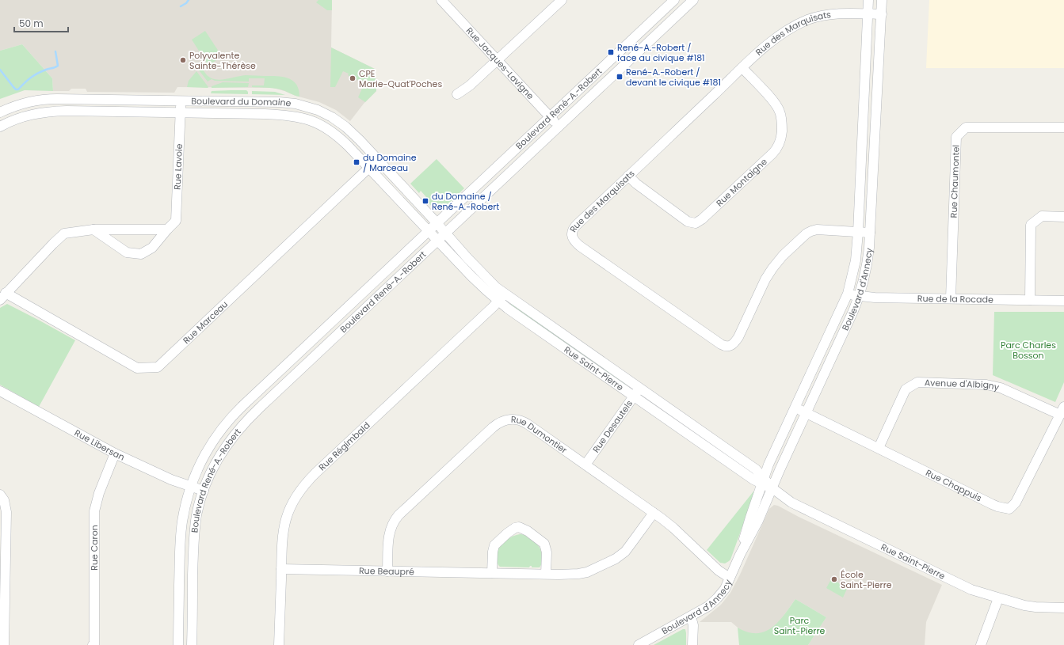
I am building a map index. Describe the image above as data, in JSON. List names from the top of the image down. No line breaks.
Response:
{"streets":{"street":["Rue des Marquisats","Rue Jacques-Lavigne","Boulevard du Domaine","Boulevard René-A.-Robert","Rue Lavoie","Rue Chaumontel","Rue Montaigne","Boulevard d'Annecy","Rue de la Rocade","Rue Marceau","Rue Saint-Pierre","Avenue d'Albigny","Rue Desautels","Rue Dumontier","Rue Libersan","Rue Régimbald","Rue Chappuis","Rue Caron","Rue Beaupré"]},"crossings":[["Rue des Marquisats","Rue Montaigne"],["Rue des Marquisats","Boulevard d'Annecy"],["Rue Jacques-Lavigne","Boulevard René-A.-Robert"],["Boulevard du Domaine","Boulevard René-A.-Robert"],["Boulevard du Domaine","Rue Lavoie"],["Boulevard du Domaine","Rue Marceau"],["Boulevard du Domaine","Rue Saint-Pierre"],["Boulevard René-A.-Robert","Rue Saint-Pierre"],["Boulevard René-A.-Robert","Rue Libersan"],["Rue Chaumontel","Rue de la Rocade"],["Boulevard d'Annecy","Rue de la Rocade"],["Boulevard d'Annecy","Rue Saint-Pierre"],["Boulevard d'Annecy","Rue Dumontier"],["Boulevard d'Annecy","Rue Chappuis"],["Rue Saint-Pierre","Rue Desautels"],["Rue Saint-Pierre","Rue Régimbald"],["Avenue d'Albigny","Rue Chappuis"],["Rue Desautels","Rue Dumontier"],["Rue Dumontier","Rue Beaupré"],["Rue Libersan","Rue Caron"],["Rue Régimbald","Rue Beaupré"]],"parks":["Parc Charles Bosson","Parc Saint-Pierre"],"places":{"transit":["René-A.-Robert / face au civique #181","René-A.-Robert / devant le civique #181","du Domaine / Marceau","du Domaine / René-A.-Robert"],"other":["Polyvalente Sainte-Thérèse","CPE Marie-Quat'Poches","École Saint-Pierre"]},"scale_bar":"50 m"}
